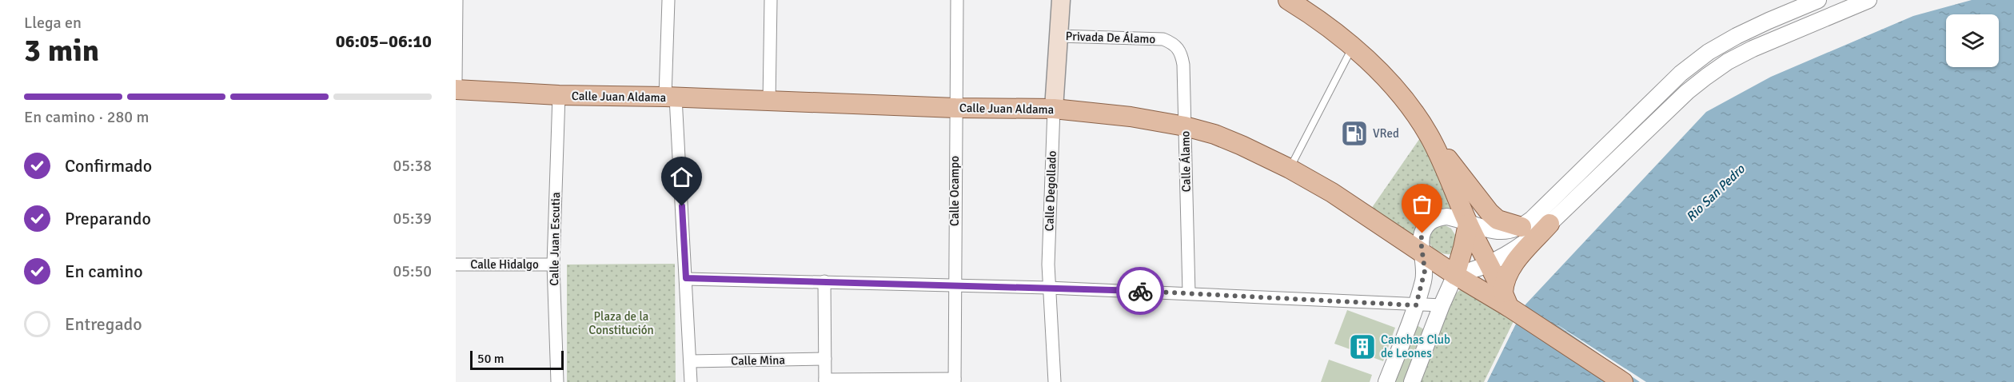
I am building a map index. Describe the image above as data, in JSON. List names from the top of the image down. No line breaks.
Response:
{"streets":{"main road":["Calle Juan Aldama","Calle Degollado"],"street":["Privada De Álamo","Calle Álamo","Calle Ocampo","Calle Juan Escutia","Calle Hidalgo","Calle Mina"]},"crossings":[["Privada De Álamo","Calle Álamo"],["Privada De Álamo","Calle Degollado"],["Calle Juan Aldama","Calle Álamo"],["Calle Juan Aldama","Calle Ocampo"],["Calle Juan Aldama","Calle Degollado"],["Calle Juan Aldama","Calle Juan Escutia"],["Calle Juan Escutia","Calle Hidalgo"]],"water":["Rio San Pedro"],"parks":["Plaza de la Constitución"],"places":{"fuel station":["VRed"],"building":["Canchas Club de Leones"]},"scale_bar":"50 m","page":{"heading":["3 min","Llega en","06:05–06:10"],"bar":"En camino · 280 m","list":[["Confirmado","05:38"],["Preparando","05:39"],["En camino","05:50"],"Entregado"],"scale":"50 m"}}
